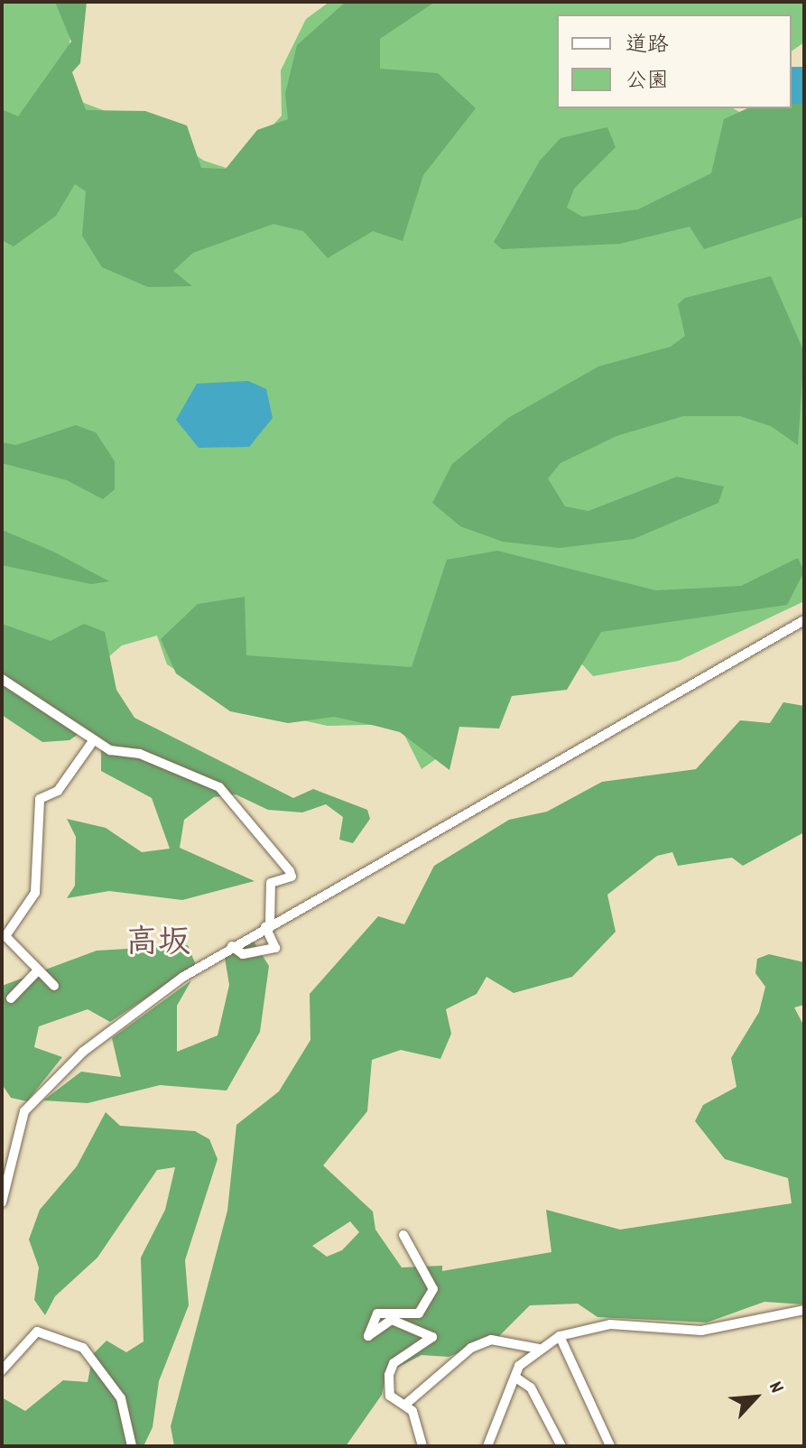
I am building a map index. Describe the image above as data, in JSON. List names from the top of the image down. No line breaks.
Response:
{"districts":["高坂"],"legend":["道路","公園"],"north":"top right"}
